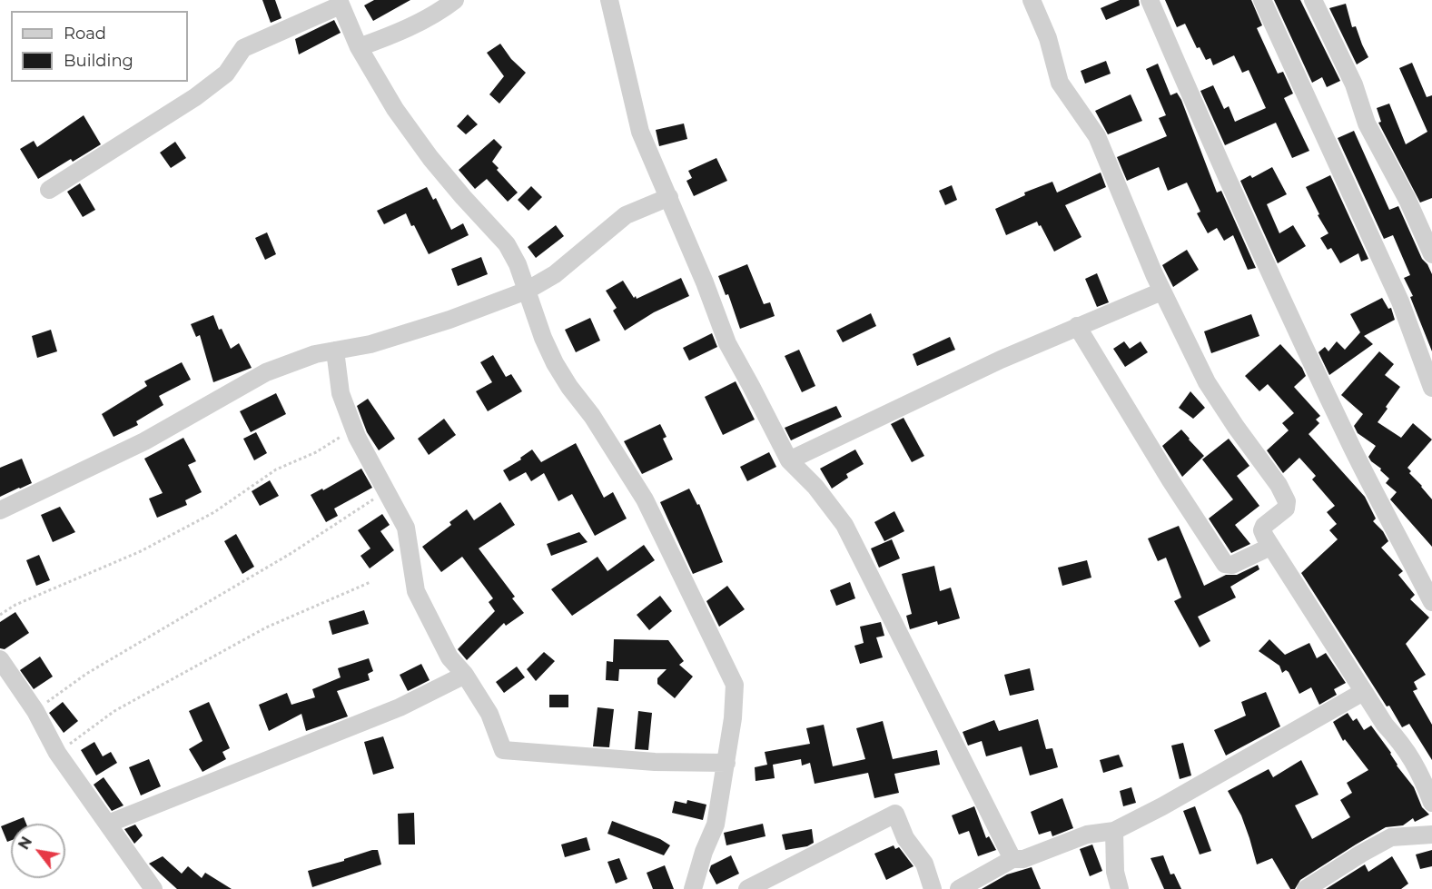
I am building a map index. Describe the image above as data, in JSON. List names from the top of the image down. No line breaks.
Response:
{"legend":["Road","Building"],"north":"top left"}
